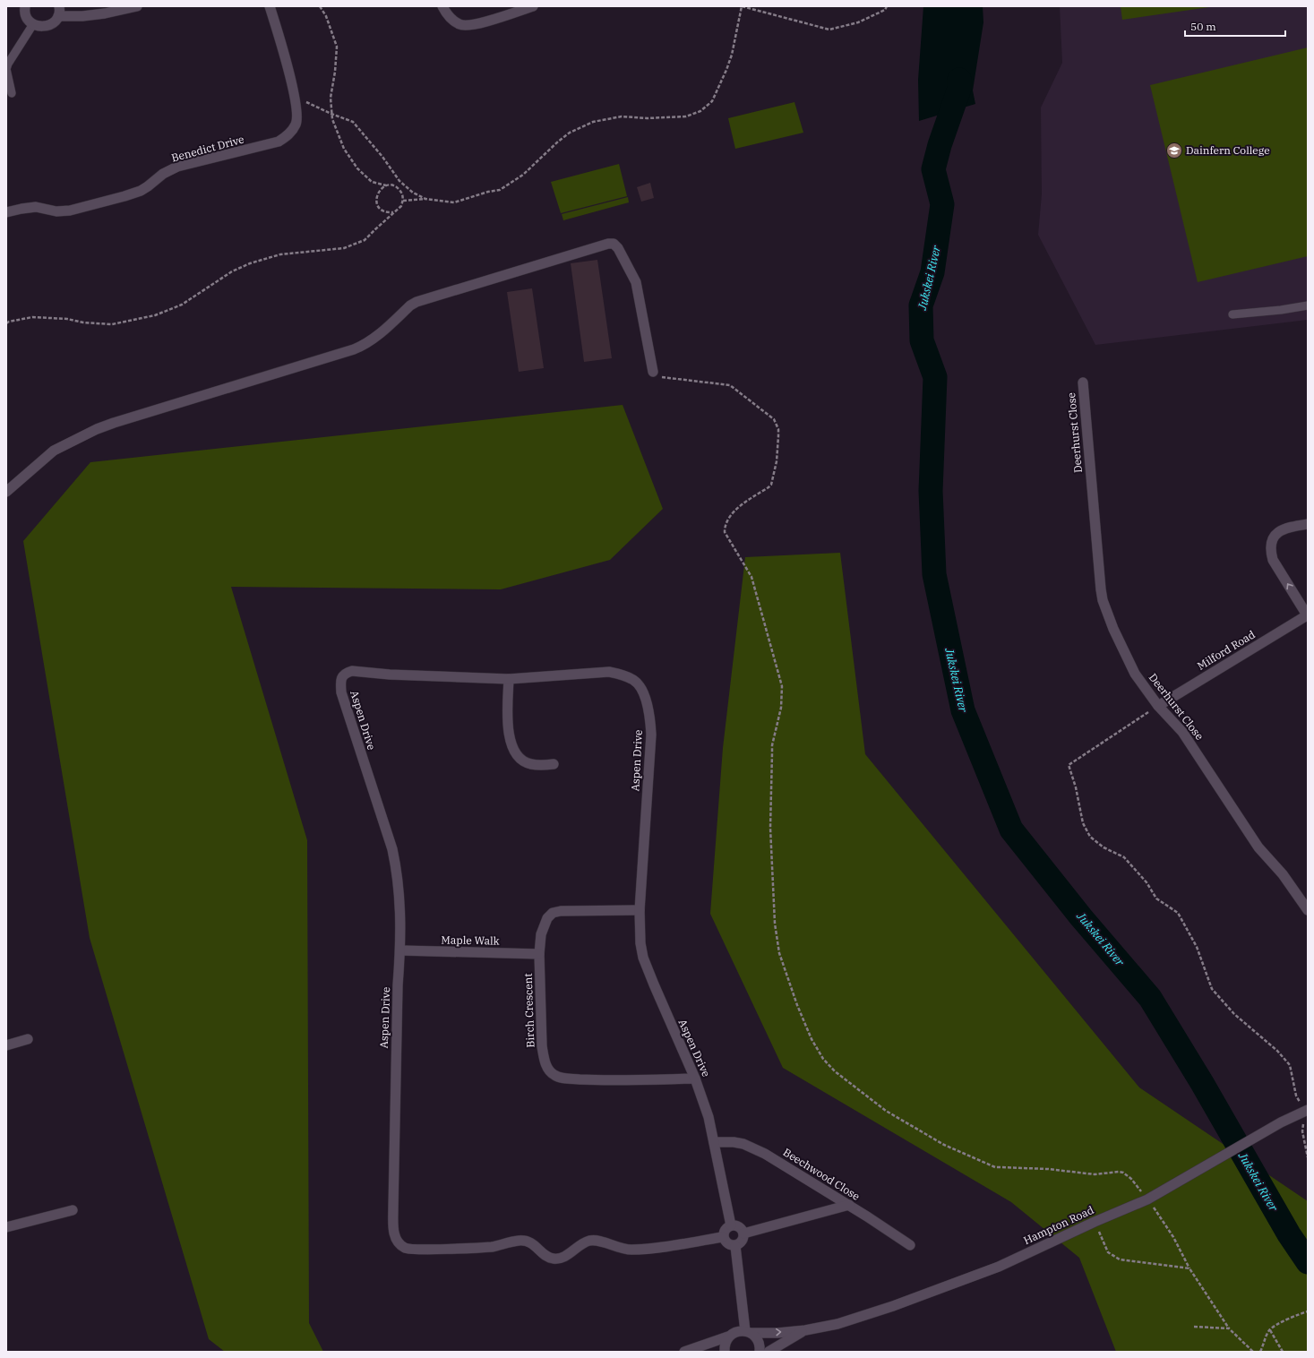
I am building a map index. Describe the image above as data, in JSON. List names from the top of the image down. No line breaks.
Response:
{"streets":{"street":["Benedict Drive","Deerhurst Close","Milford Road","Aspen Drive","Maple Walk","Birch Crescent","Beechwood Close","Hampton Road"]},"crossings":[["Deerhurst Close","Milford Road"],["Aspen Drive","Maple Walk"],["Aspen Drive","Birch Crescent"],["Aspen Drive","Beechwood Close"],["Maple Walk","Birch Crescent"]],"water":["Jukskei River"],"places":{"school or university":["Dainfern College"]},"scale_bar":"50 m"}
